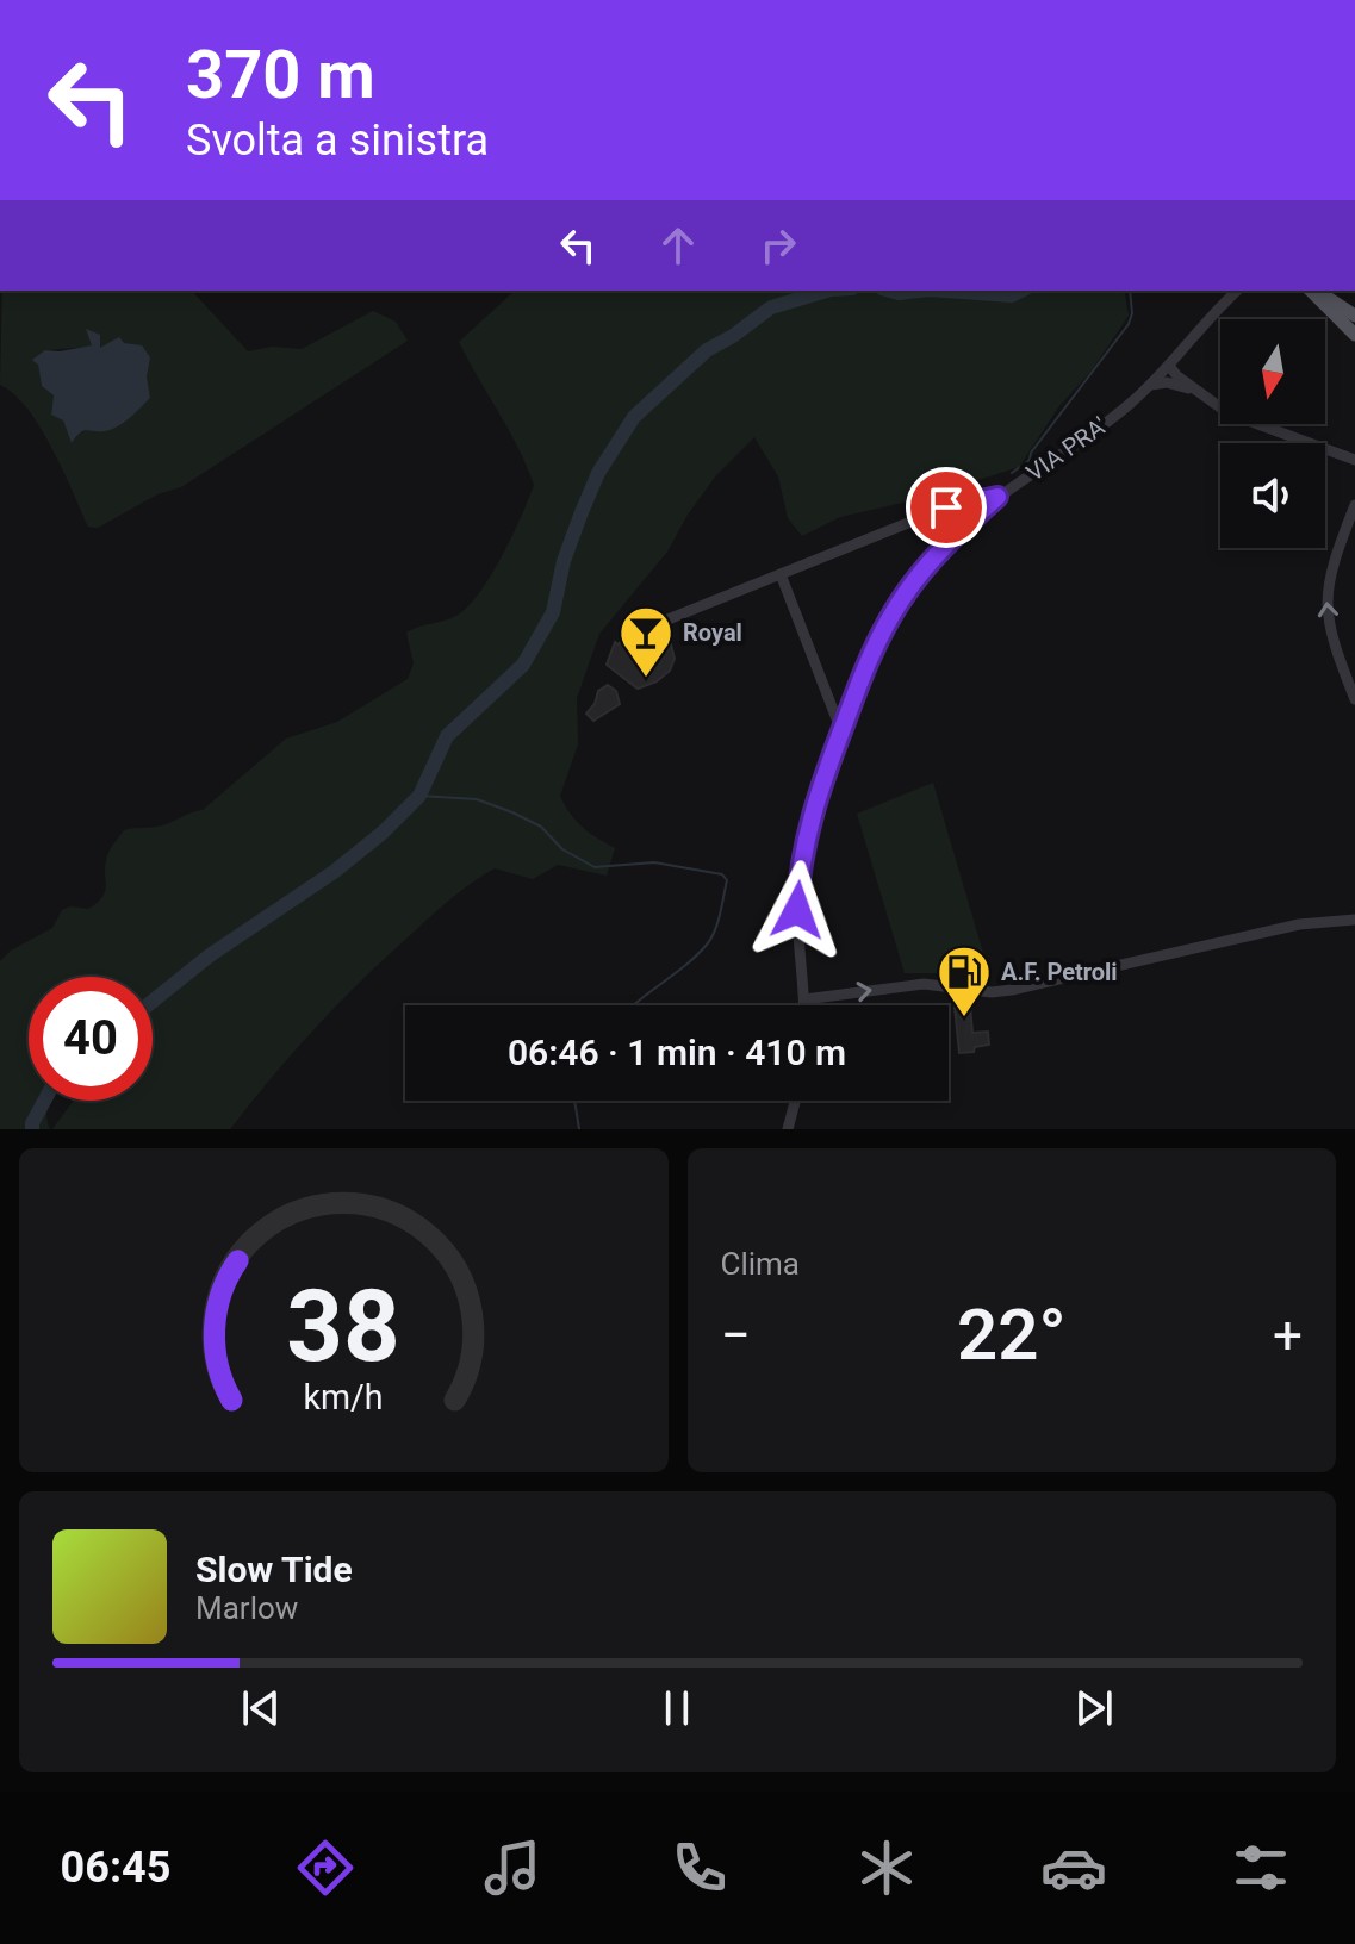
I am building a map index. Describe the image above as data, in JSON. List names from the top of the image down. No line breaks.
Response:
{"streets":{"street":["VIA PRA'"]},"places":{"bar":["Royal"],"fuel station":["A.F. Petroli"]},"north":"bottom","page":{"turn":["370 m","Svolta a sinistra"],"limit":"40","trip":"06:46 · 1 min · 410 m","tile":"Clima","heat":["−","22°","+"],"song":["Slow Tide","Marlow"],"tabs":"06:45","gauge":["38","km/h"]}}
